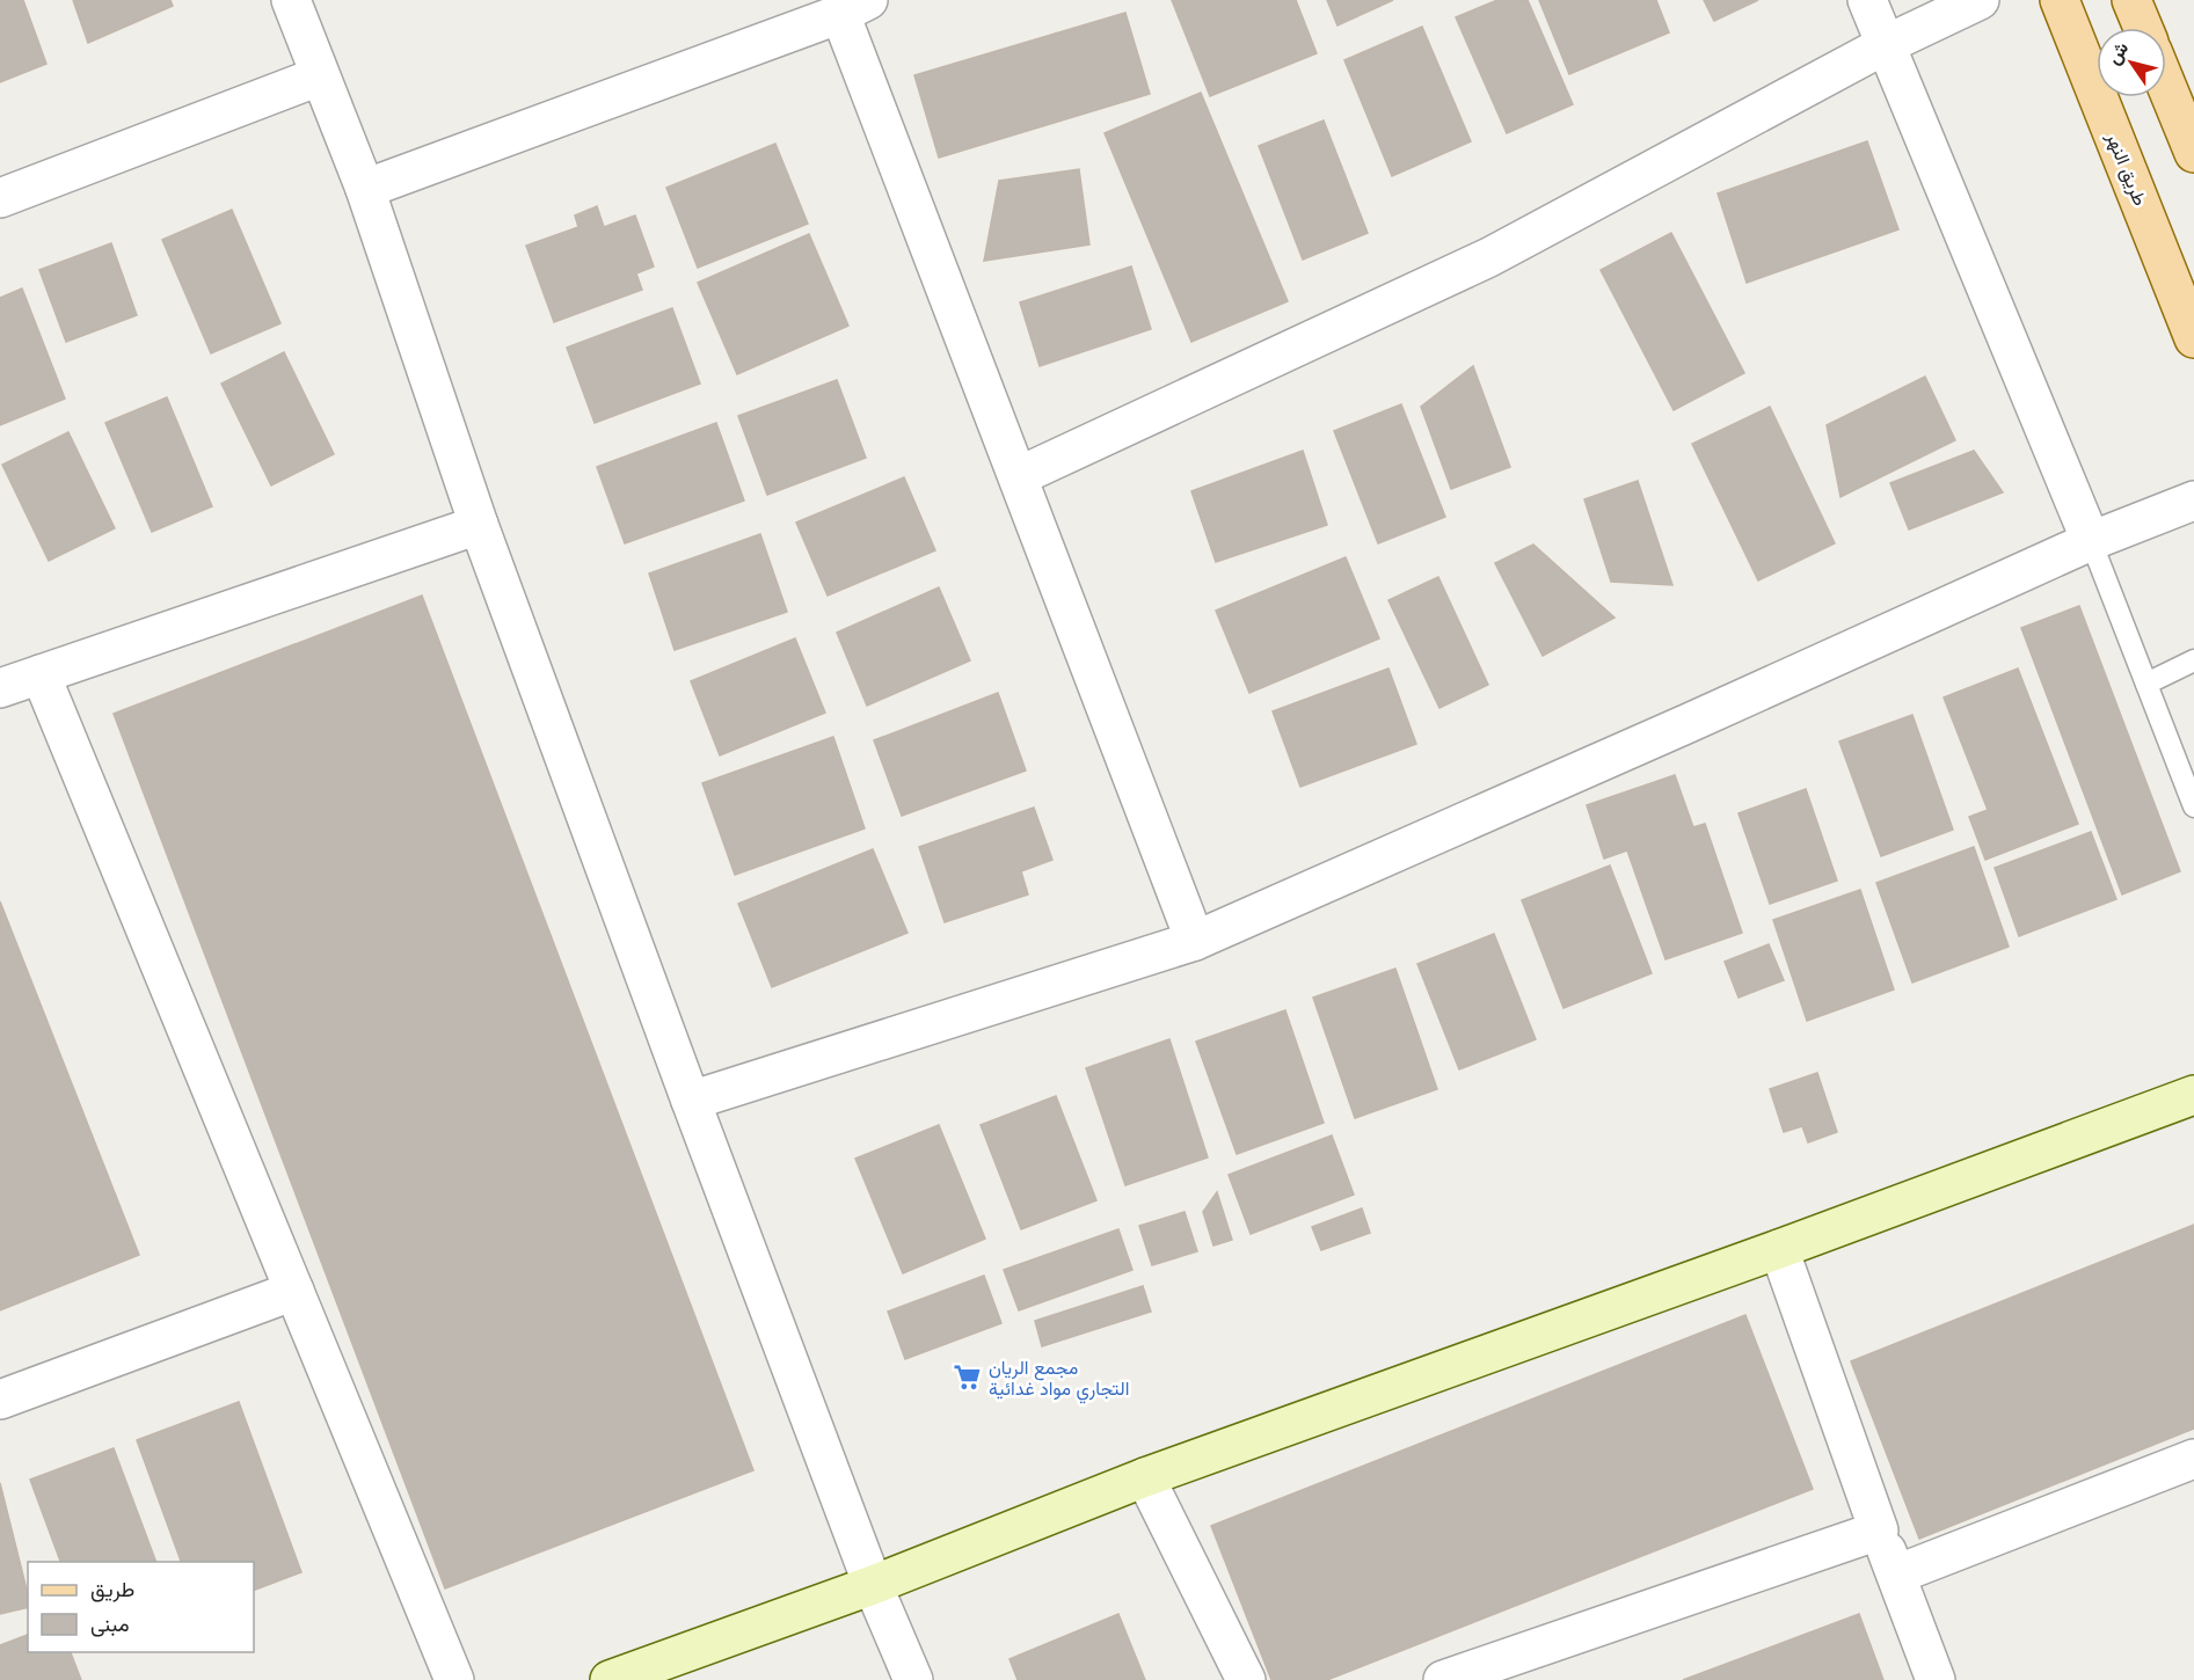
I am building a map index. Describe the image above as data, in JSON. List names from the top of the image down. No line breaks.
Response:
{"streets":{"main road":["طريق النهر"]},"places":{"supermarket":["مجمع الريان التجاري مواد غدائية"]},"legend":["طريق","مبنى"],"north":"top left"}
